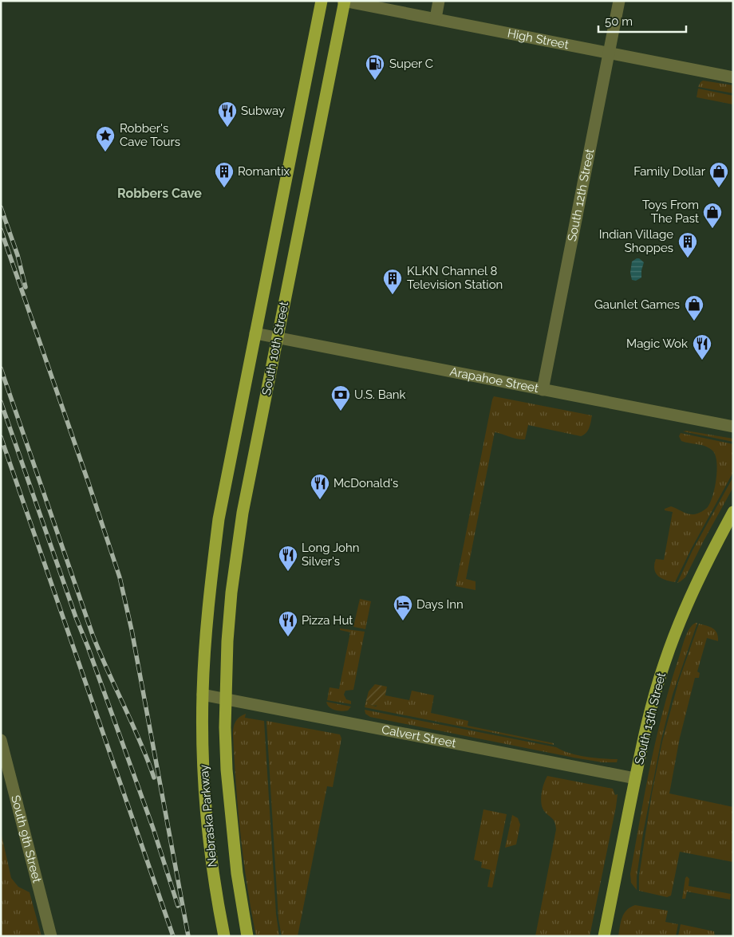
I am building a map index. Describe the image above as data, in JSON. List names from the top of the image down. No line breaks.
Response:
{"streets":{"main road":["South 10th Street","South 13th Street","Nebraska Parkway"],"street":["High Street","South 12th Street","Arapahoe Street","Calvert Street","South 9th Street"]},"crossings":[["High Street","South 12th Street"],["High Street","South 10th Street"],["South 12th Street","Arapahoe Street"],["South 10th Street","Arapahoe Street"],["South 10th Street","Calvert Street"],["South 10th Street","Nebraska Parkway"],["South 13th Street","Calvert Street"],["Calvert Street","Nebraska Parkway"]],"districts":["Robbers Cave"],"places":{"fuel station":["Super C"],"restaurant":["Subway","Magic Wok","McDonald's","Long John Silver's","Pizza Hut"],"place":["Robber's Cave Tours"],"building":["Romantix","Indian Village Shoppes","KLKN Channel 8 Television Station"],"shop":["Family Dollar","Toys From The Past","Gaunlet Games"],"bank":["U.S. Bank"],"hotel":["Days Inn"]},"scale_bar":"50 m"}
